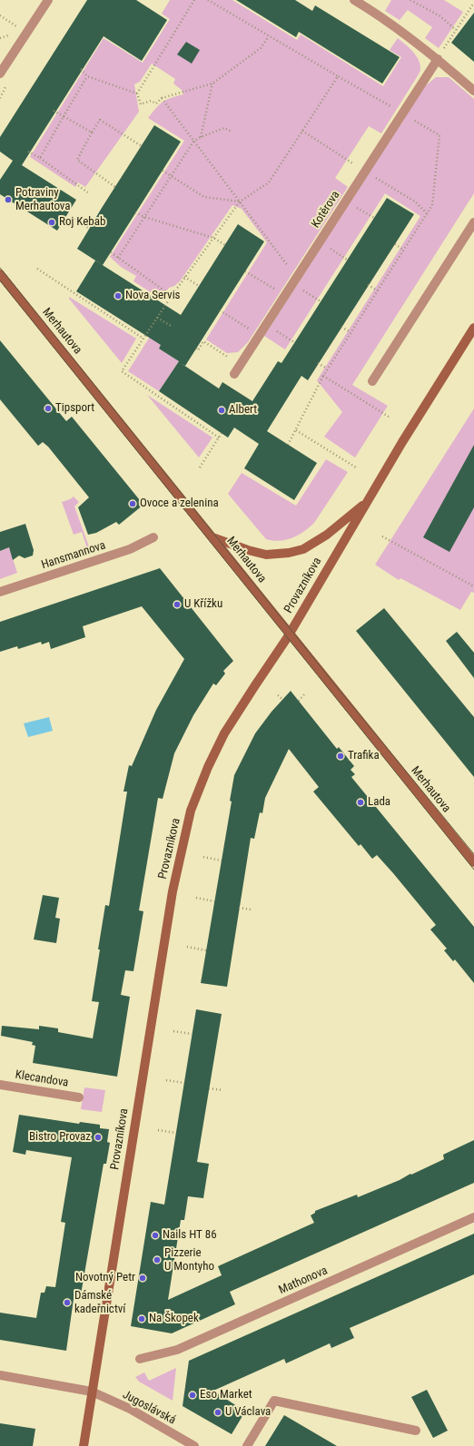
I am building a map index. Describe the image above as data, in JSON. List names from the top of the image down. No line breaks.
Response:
{"streets":{"main road":["Merhautova","Provazníkova"],"street":["Kotěrova","Hansmannova","Klecandova","Mathonova","Jugoslávská"]},"crossings":[["Merhautova","Provazníkova"],["Provazníkova","Jugoslávská"]],"places":["Potraviny Merhautova","Roj Kebab","Nova Servis","Tipsport","Albert","Ovoce a zelenina","U Křížku","Trafika","Lada","Bistro Provaz","Nails HT 86","Pizzerie U Montyho","Novotný Petr","Dámské kadeřnictví","Na Škopek","Eso Market","U Václava"]}
